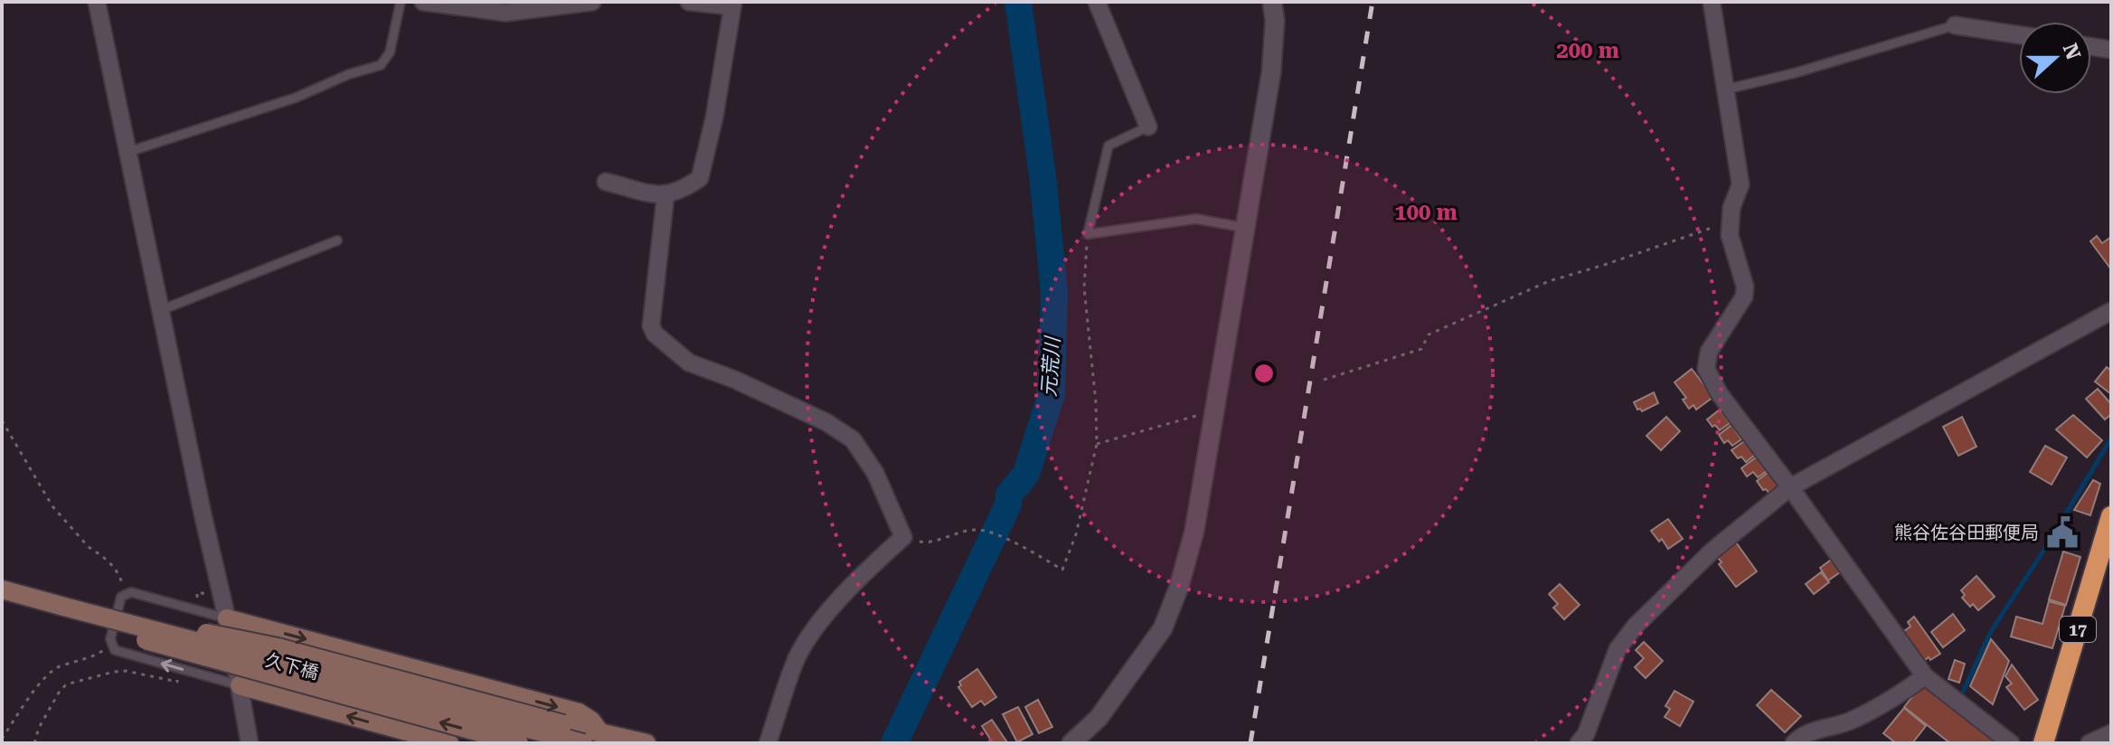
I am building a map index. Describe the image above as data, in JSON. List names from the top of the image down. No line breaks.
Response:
{"streets":{"highway":["17"],"main road":["久下橋"]},"water":["元荒川"],"places":{"public building":["熊谷佐谷田郵便局"]},"north":"right","rings":["200 m","100 m"]}
